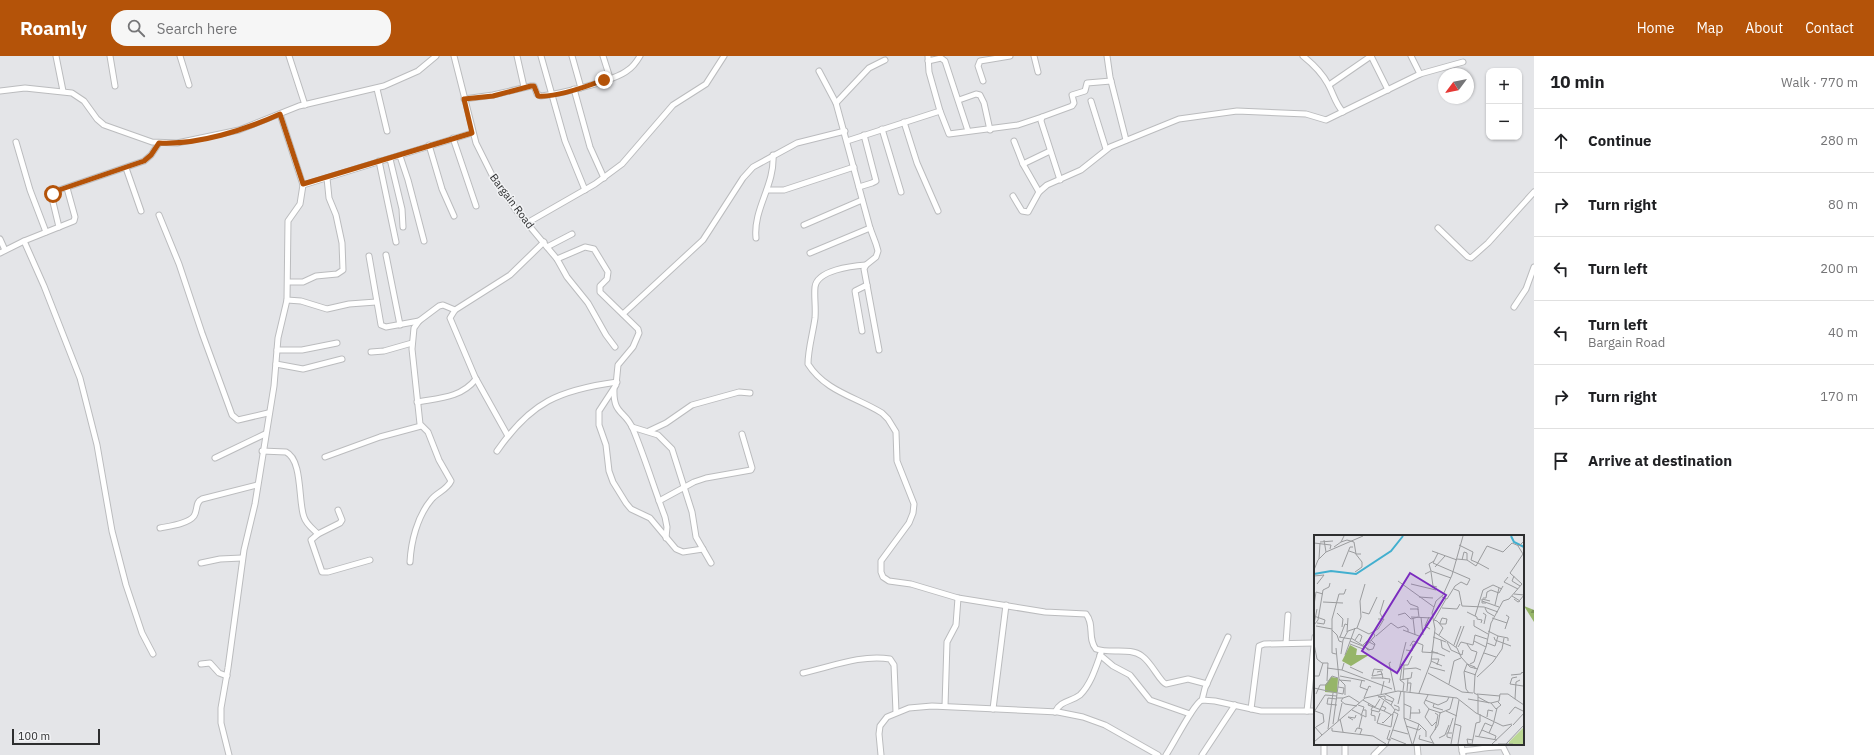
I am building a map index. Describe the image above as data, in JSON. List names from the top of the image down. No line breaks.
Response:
{"streets":{"street":["Bargain Road"]},"scale_bar":"100 m","north":"bottom left","page":{"header":"Roamly","search":"Search here","nav":["Home","Map","About","Contact"],"heading":["10 min","Walk · 770 m"],"map_buttons":["+","−"],"list":[["Continue","280 m"],["Turn right","80 m"],["Turn left","200 m"],["Turn left","Bargain Road","40 m"],["Turn right","170 m"],"Arrive at destination"],"scale":"100 m"}}
